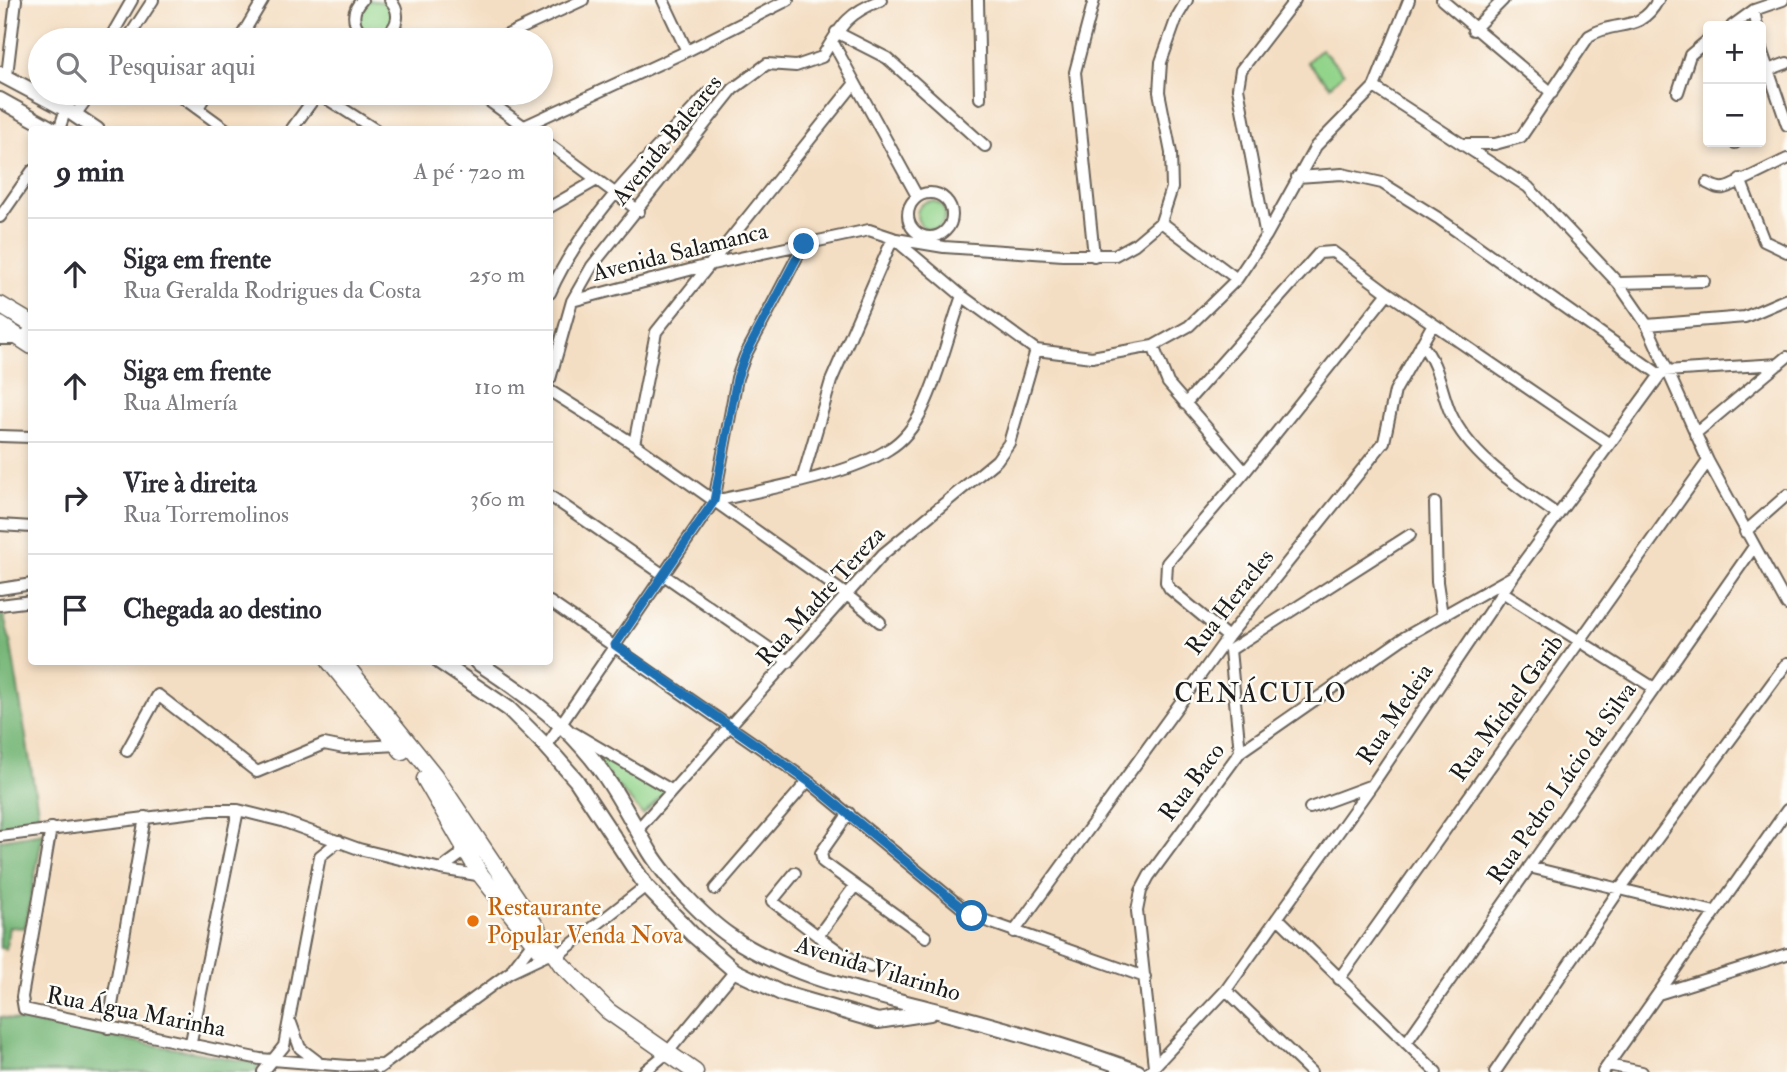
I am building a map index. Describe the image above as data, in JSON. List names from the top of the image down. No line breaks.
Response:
{"streets":{"main road":["Avenida Vilarinho"],"street":["Avenida Baleares","Avenida Salamanca","Rua Madre Tereza","Rua Heracles","Rua Michel Garib","Rua Medeia","Rua Baco","Rua Pedro Lúcio da Silva","Rua Água Marinha"]},"crossings":[["Avenida Baleares","Avenida Salamanca"],["Rua Madre Tereza","Avenida Vilarinho"],["Rua Medeia","Rua Baco"]],"districts":["CENÁCULO"],"places":["Restaurante Popular Venda Nova"],"page":{"map_buttons":["+","−"],"search":"Pesquisar aqui","heading":["9 min","A pé · 720 m"],"list":[["Siga em frente","Rua Geralda Rodrigues da Costa","250 m"],["Siga em frente","Rua Almería","110 m"],["Vire à direita","Rua Torremolinos","360 m"],"Chegada ao destino"]}}
